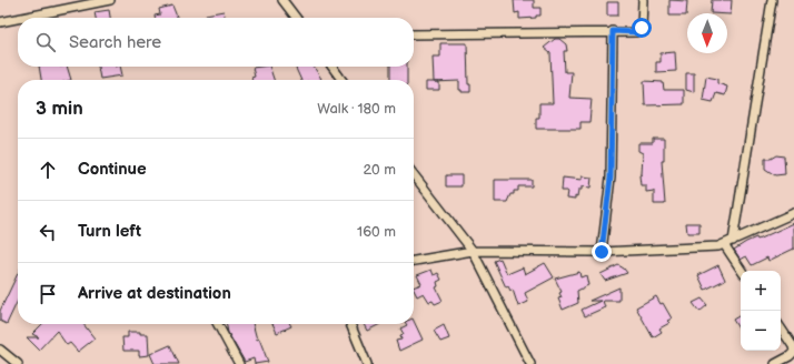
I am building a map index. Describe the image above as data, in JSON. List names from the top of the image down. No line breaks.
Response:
{"north":"bottom","page":{"search":"Search here","heading":["3 min","Walk · 180 m"],"list":[["Continue","20 m"],["Turn left","160 m"],"Arrive at destination"],"map_buttons":["+","−"]}}
